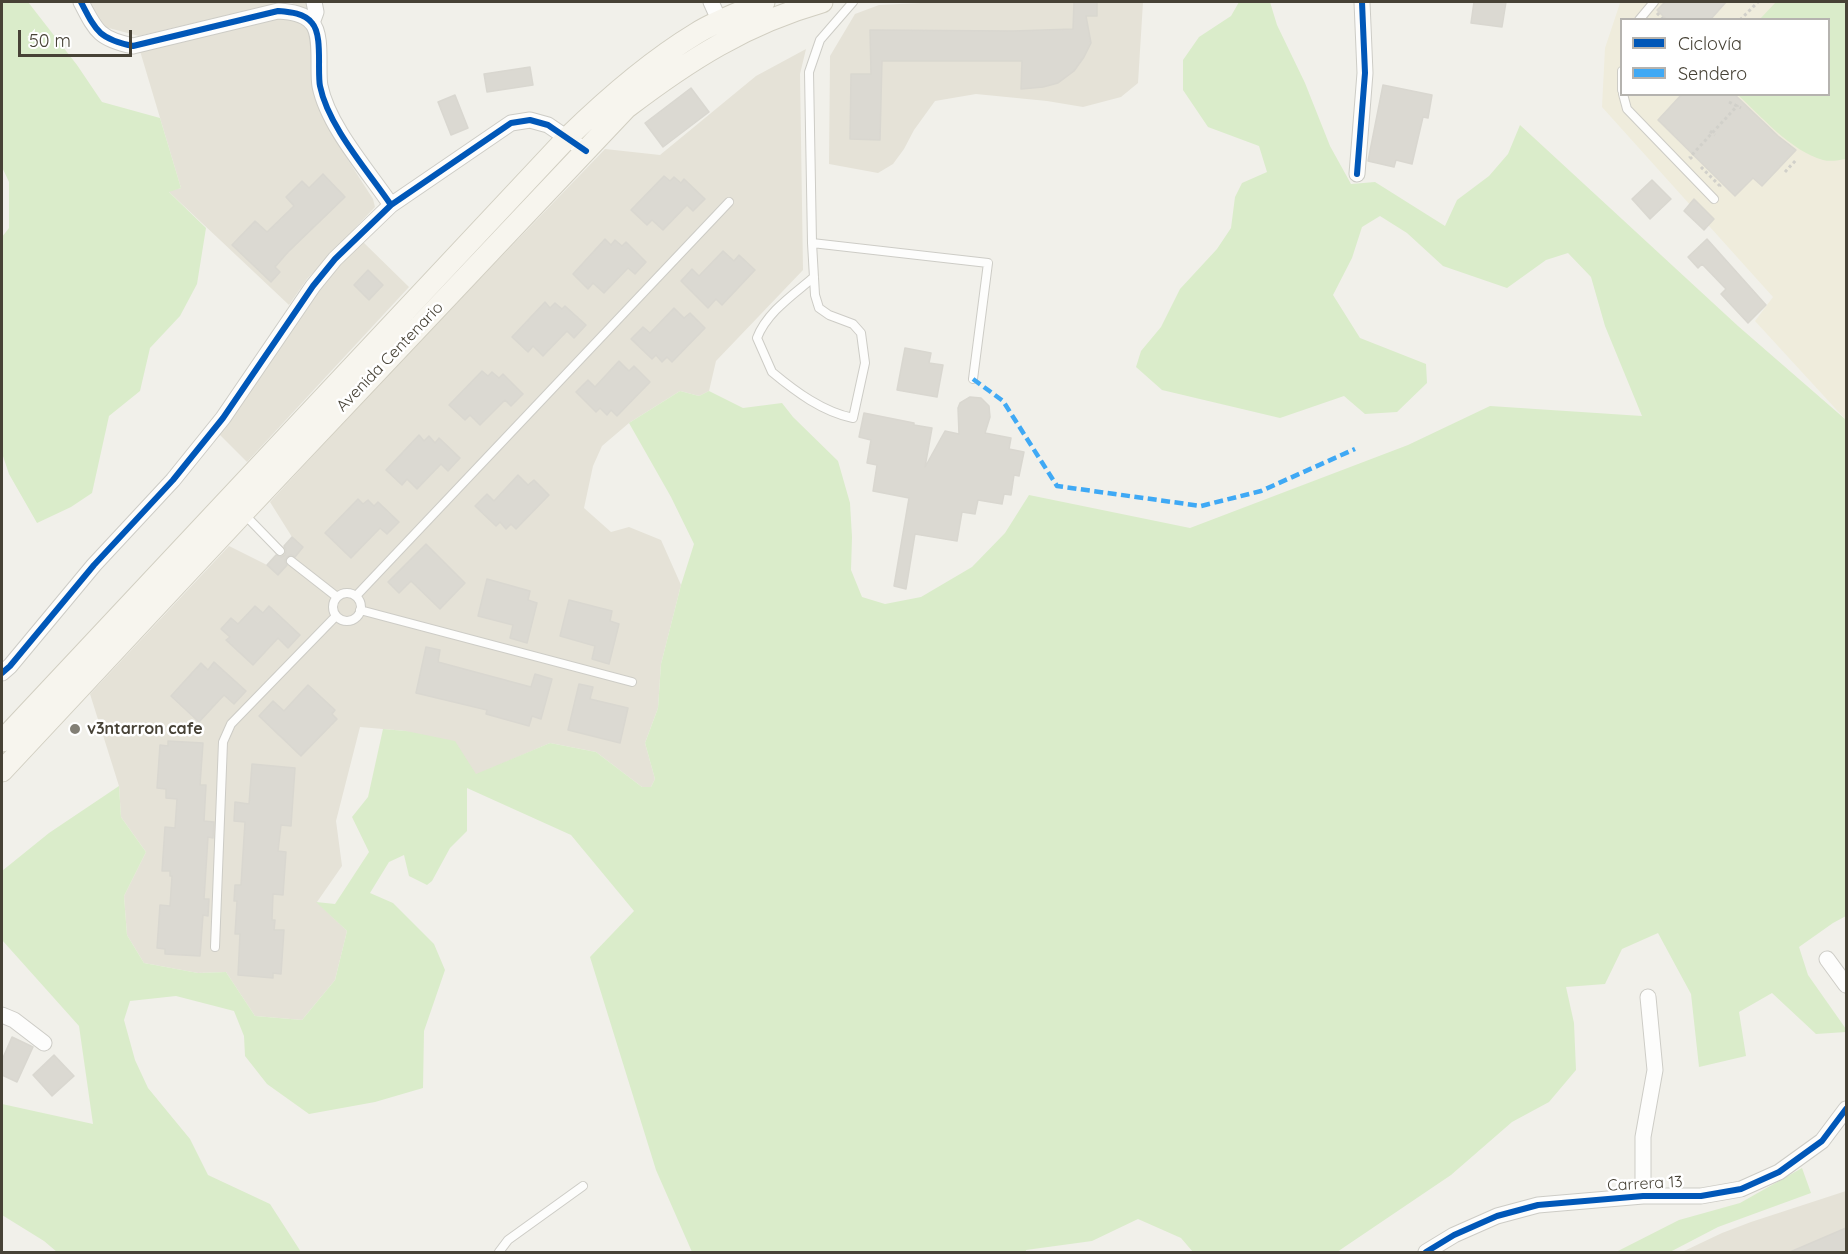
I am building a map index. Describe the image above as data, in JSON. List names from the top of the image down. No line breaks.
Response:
{"streets":{"main road":["Avenida Centenario"],"street":["Carrera 13"]},"places":["v3ntarron cafe"],"legend":["Ciclovía","Sendero"],"scale_bar":"50 m"}
